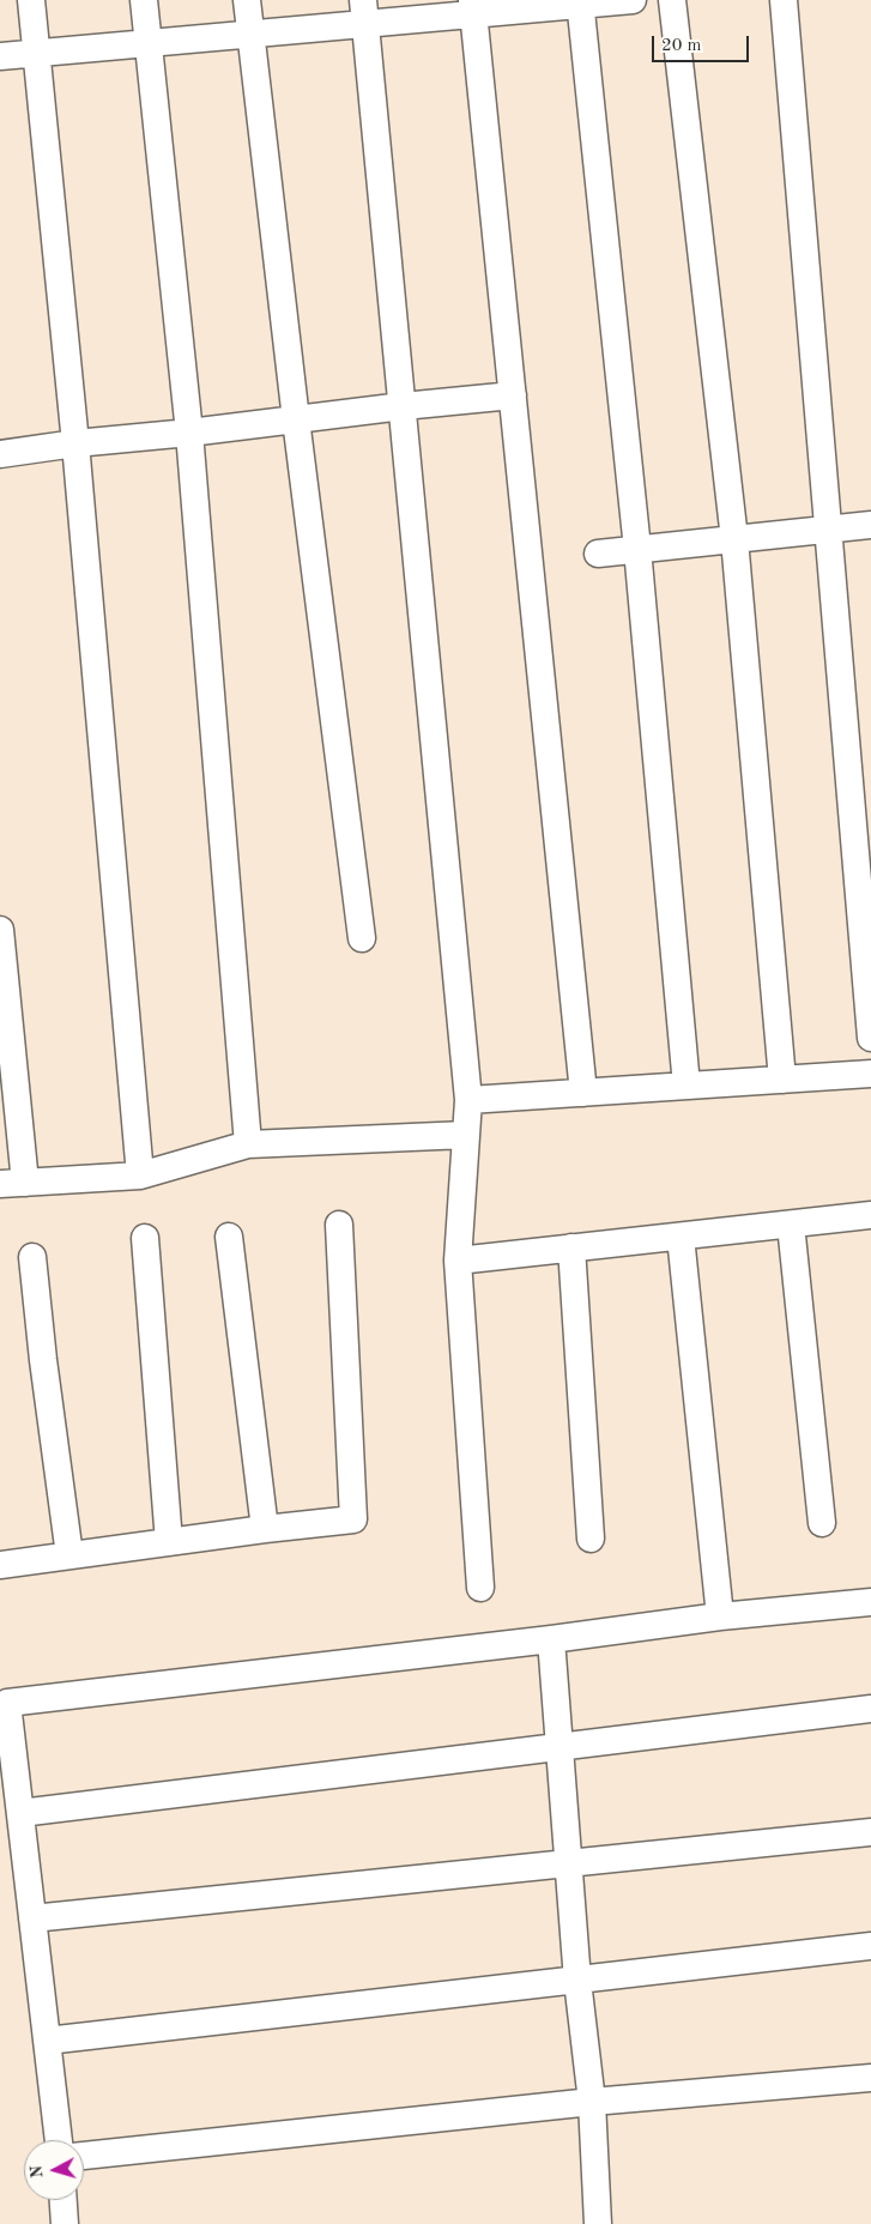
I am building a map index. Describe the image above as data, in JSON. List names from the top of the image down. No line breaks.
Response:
{"scale_bar":"20 m","north":"left"}
